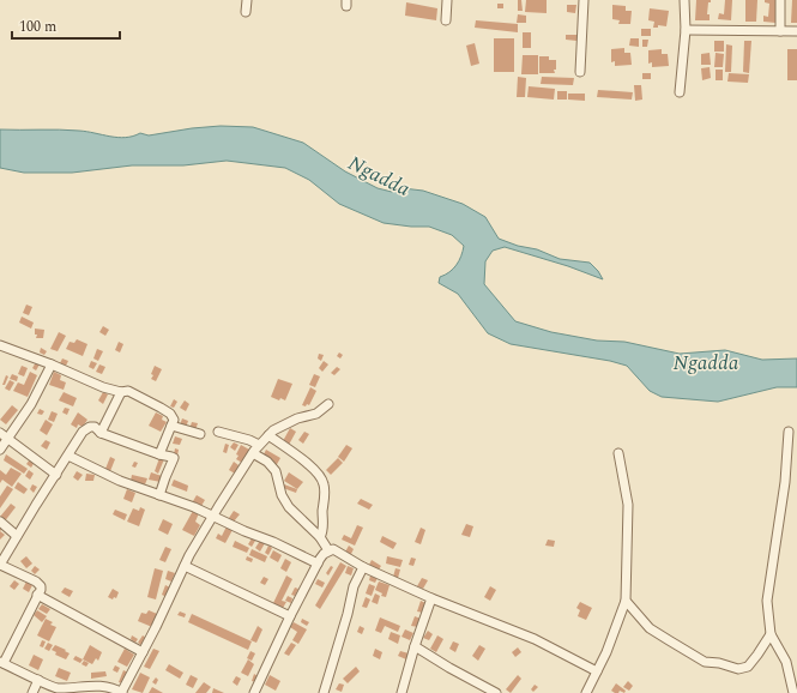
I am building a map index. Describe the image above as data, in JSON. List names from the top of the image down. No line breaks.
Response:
{"water":["Ngadda"],"scale_bar":"100 m"}
